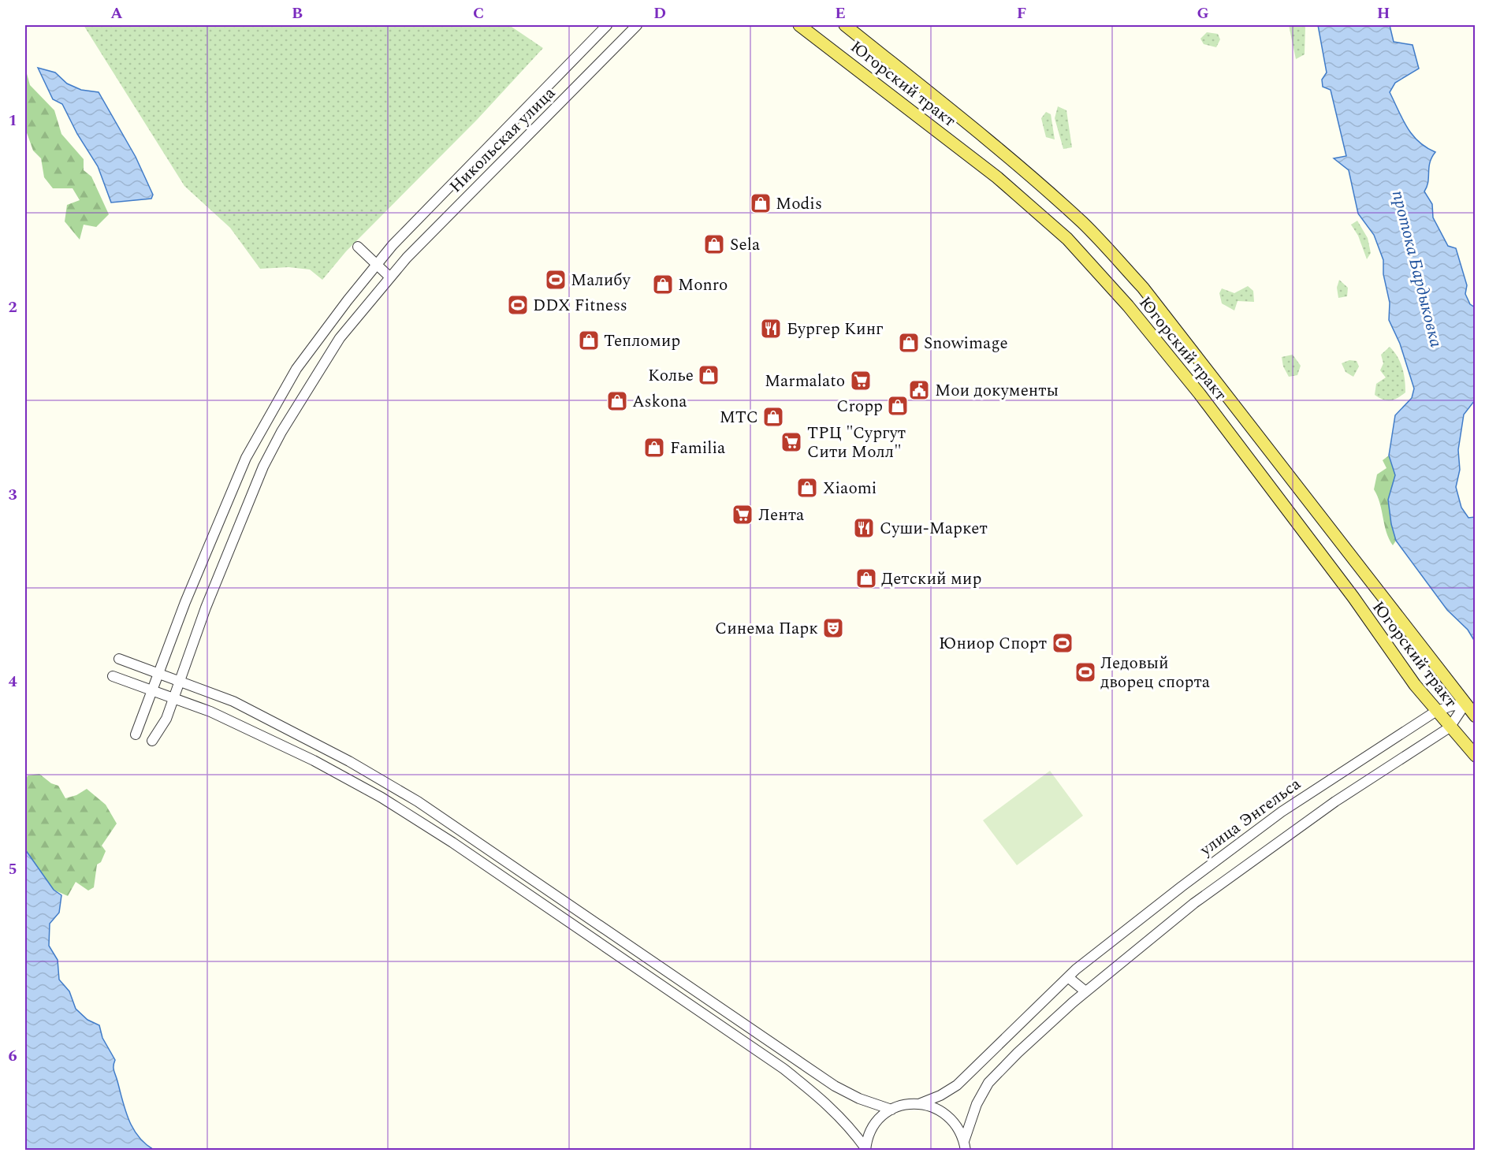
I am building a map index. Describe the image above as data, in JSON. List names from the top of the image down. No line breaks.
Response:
{"streets":{"main road":["Югорский тракт"],"street":["Никольская улица","улица Энгельса"]},"crossings":[["Югорский тракт","улица Энгельса"]],"water":["протока Бардыковка"],"places":{"shop":["Modis","Sela","Monro","Тепломир","Snowimage","Колье","Askona","Cropp","МТС","Familia","Xiaomi","Детский мир"],"sports":["Малибу","DDX Fitness","Юниор Спорт","Ледовый дворец спорта"],"restaurant":["Бургер Кинг","Суши-Маркет"],"supermarket":["Marmalato","ТРЦ \"Сургут Сити Молл\"","Лента"],"public building":["Мои документы"],"theatre":["Синема Парк"]},"grid":{"columns":["A","B","C","D","E","F","G","H"],"rows":["1","2","3","4","5","6"]}}
